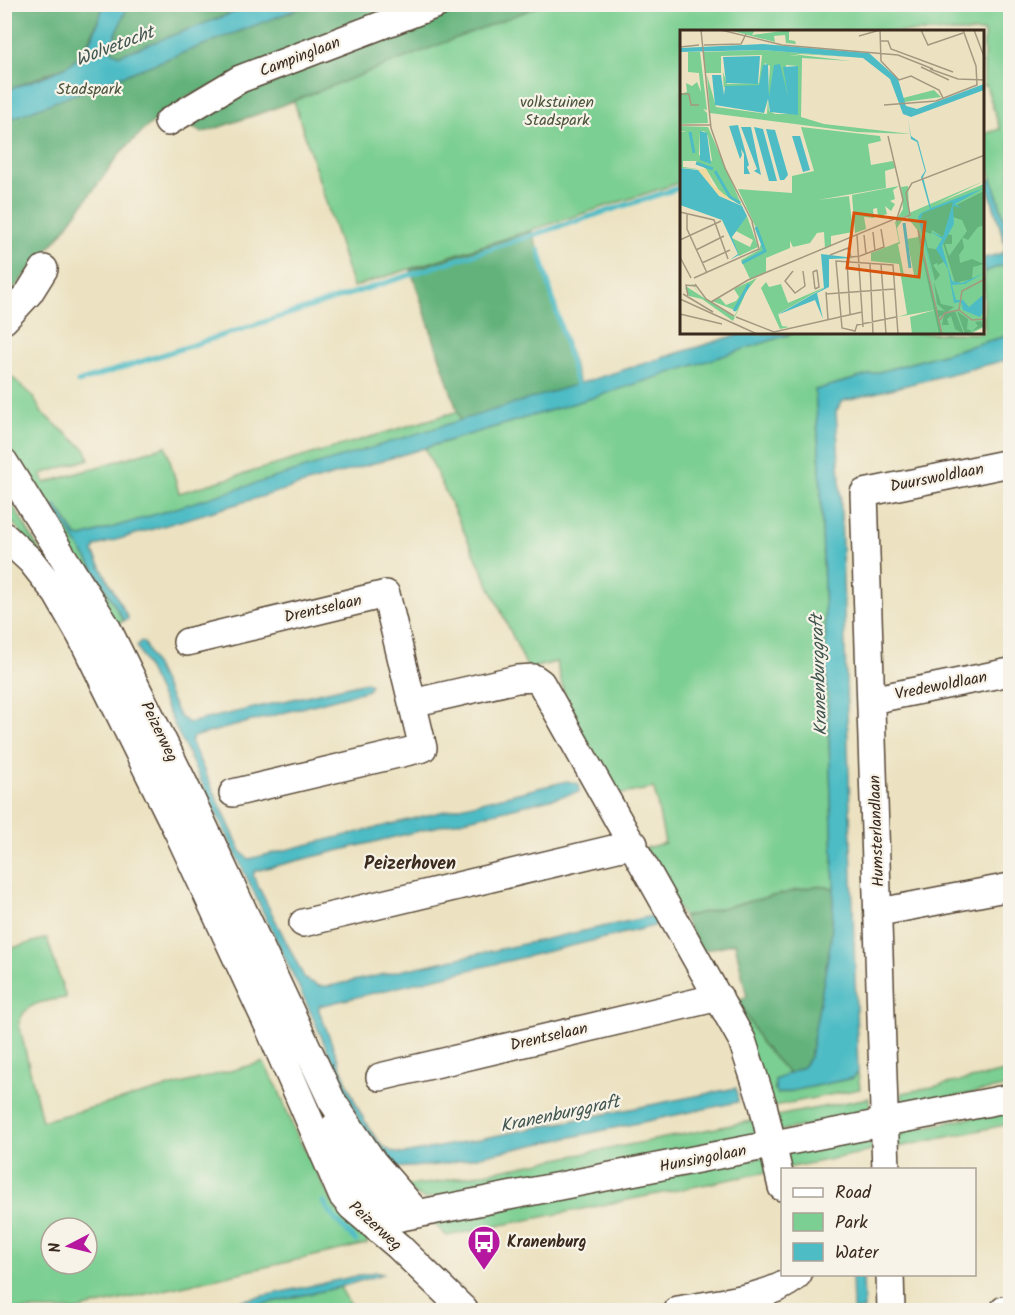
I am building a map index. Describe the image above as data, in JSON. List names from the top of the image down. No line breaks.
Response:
{"streets":{"street":["Campinglaan","Duurswoldlaan","Drentselaan","Vredewoldlaan","Peizerweg","Humsterlandlaan","Hunsingolaan"]},"crossings":[["Duurswoldlaan","Humsterlandlaan"],["Vredewoldlaan","Humsterlandlaan"],["Peizerweg","Hunsingolaan"],["Humsterlandlaan","Hunsingolaan"]],"districts":["Peizerhoven"],"water":["Wolvetocht","Kranenburggraft"],"parks":["Stadspark","volkstuinen Stadspark"],"places":{"bus stop":["Kranenburg"]},"legend":["Road","Park","Water"],"north":"left"}
